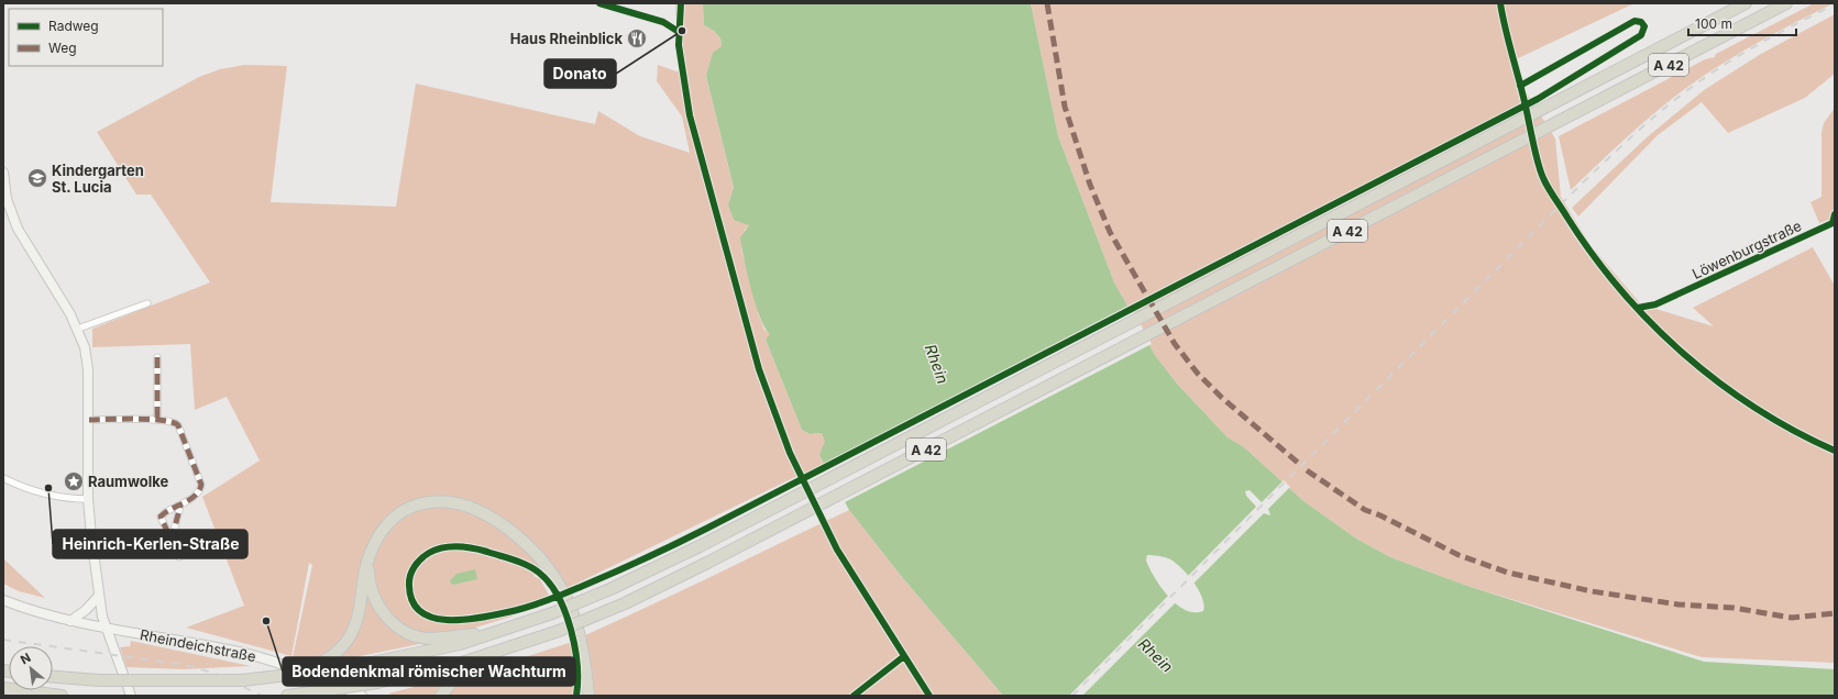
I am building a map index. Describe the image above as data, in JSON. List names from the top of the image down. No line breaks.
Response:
{"streets":{"highway":["A 42"],"main road":["Rheindeichstraße"],"street":["Löwenburgstraße"]},"water":["Rhein"],"places":{"other":["Donato","Heinrich-Kerlen-Straße","Bodendenkmal römischer Wachturm"],"restaurant":["Haus Rheinblick"],"school or university":["Kindergarten St. Lucia"],"place":["Raumwolke"]},"legend":["Radweg","Weg"],"scale_bar":"100 m","north":"top left"}
